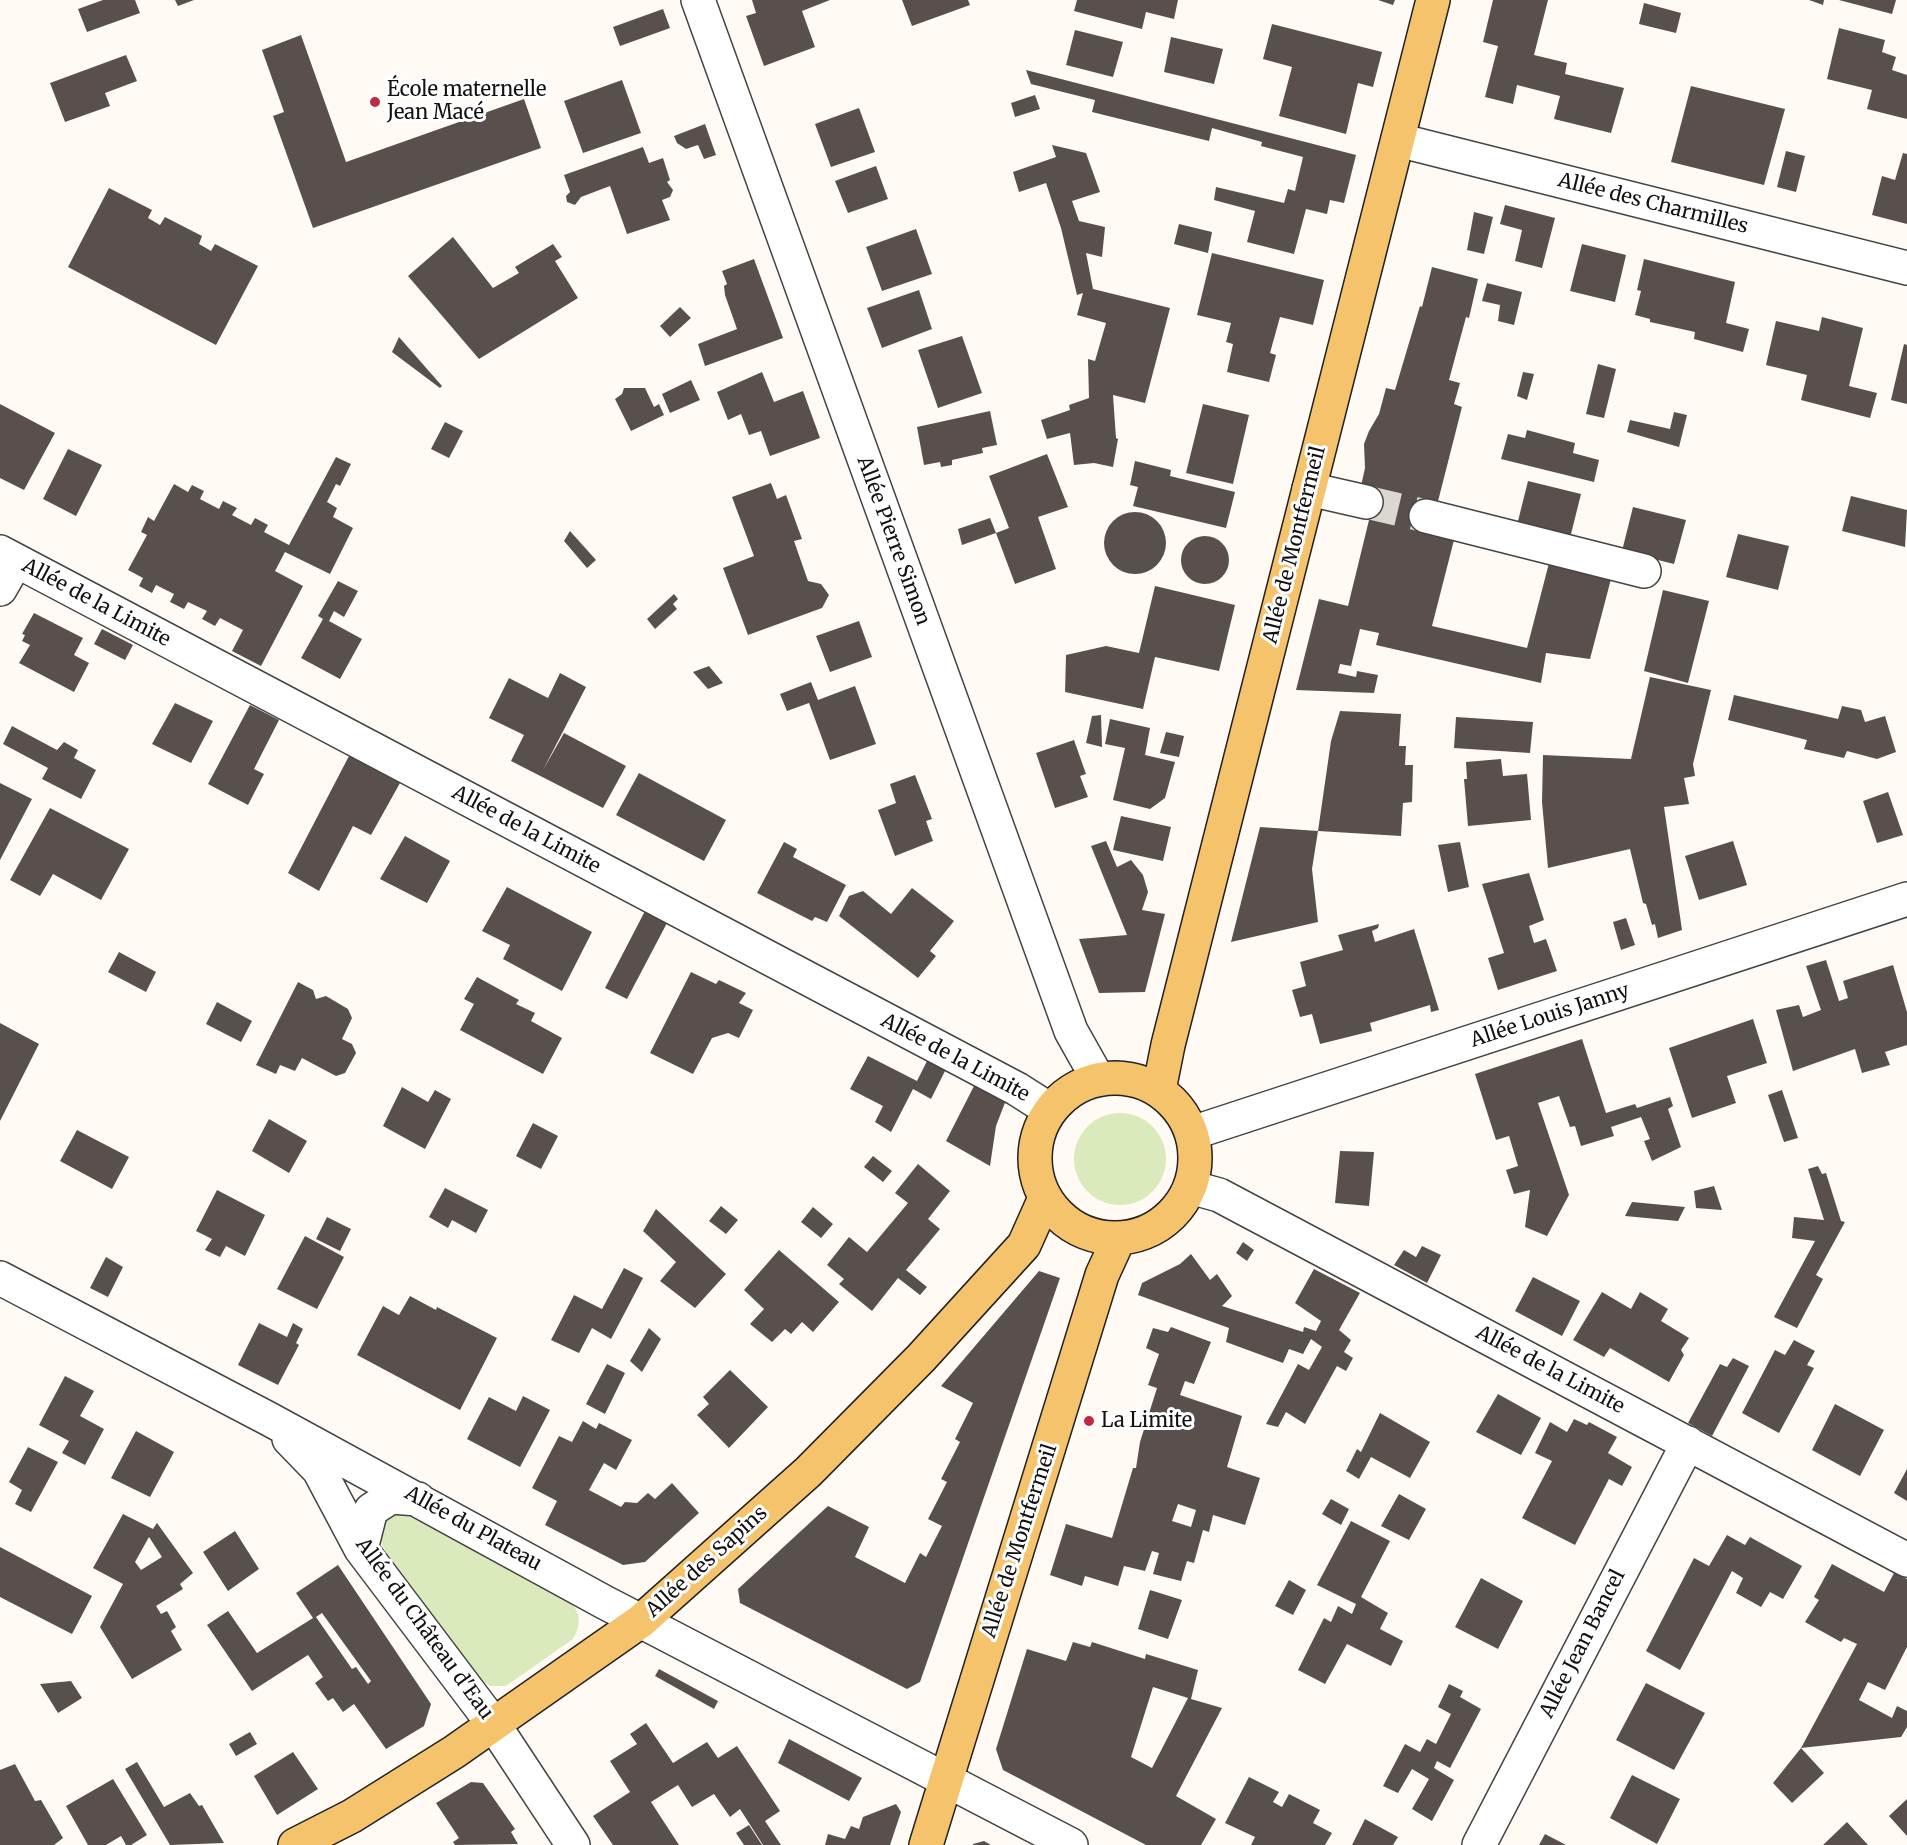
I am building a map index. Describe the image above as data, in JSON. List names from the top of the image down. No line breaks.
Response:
{"streets":{"main road":["Allée de Montfermeil","Allée des Sapins"],"street":["Allée des Charmilles","Allée Pierre Simon","Allée de la Limite","Allée Louis Janny","Allée du Plateau","Allée du Château d'Eau","Allée Jean Bancel"]},"crossings":[["Allée des Charmilles","Allée de Montfermeil"],["Allée Pierre Simon","Allée de Montfermeil"],["Allée Pierre Simon","Allée de la Limite"],["Allée Pierre Simon","Allée Louis Janny"],["Allée Pierre Simon","Allée des Sapins"],["Allée de Montfermeil","Allée de la Limite"],["Allée de Montfermeil","Allée Louis Janny"],["Allée de Montfermeil","Allée du Plateau"],["Allée de Montfermeil","Allée des Sapins"],["Allée de la Limite","Allée Louis Janny"],["Allée de la Limite","Allée des Sapins"],["Allée de la Limite","Allée Jean Bancel"],["Allée Louis Janny","Allée des Sapins"],["Allée du Plateau","Allée des Sapins"],["Allée du Plateau","Allée du Château d'Eau"],["Allée des Sapins","Allée du Château d'Eau"]],"places":["École maternelle Jean Macé","La Limite"]}
